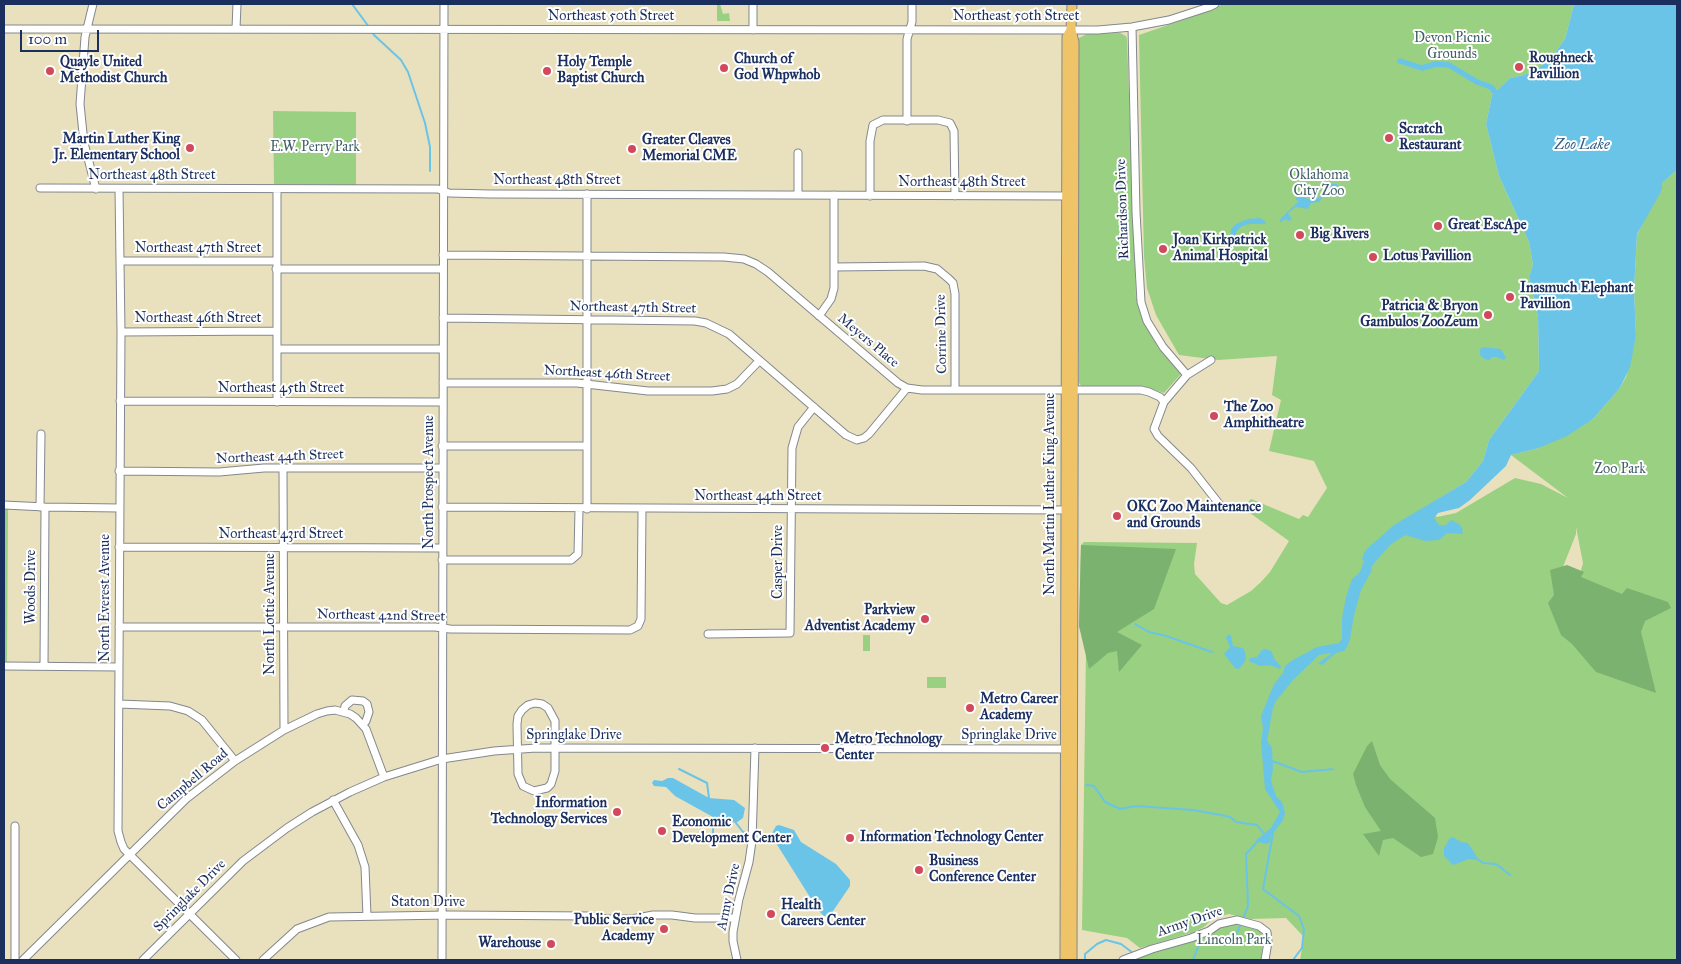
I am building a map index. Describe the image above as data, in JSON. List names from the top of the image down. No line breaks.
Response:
{"streets":{"main road":["North Martin Luther King Avenue"],"street":["Northeast 50th Street","Northeast 48th Street","Richardson Drive","Northeast 47th Street","Northeast 46th Street","Corrine Drive","Meyers Place","Northeast 45th Street","Northeast 44th Street","North Prospect Avenue","Northeast 43rd Street","Casper Drive","Woods Drive","North Everest Avenue","North Lottie Avenue","Northeast 42nd Street","Springlake Drive","Campbell Road","Army Drive","Staton Drive"]},"crossings":[["Northeast 50th Street","Richardson Drive"],["Northeast 50th Street","North Prospect Avenue"],["Northeast 50th Street","North Martin Luther King Avenue"],["Northeast 48th Street","North Prospect Avenue"],["Northeast 48th Street","North Martin Luther King Avenue"],["Northeast 48th Street","North Everest Avenue"],["Northeast 47th Street","Northeast 46th Street"],["Northeast 47th Street","Meyers Place"],["Northeast 47th Street","North Prospect Avenue"],["Northeast 47th Street","Casper Drive"],["Northeast 47th Street","North Everest Avenue"],["Northeast 46th Street","North Prospect Avenue"],["Northeast 46th Street","North Everest Avenue"],["Corrine Drive","Meyers Place"],["Meyers Place","North Prospect Avenue"],["Meyers Place","North Martin Luther King Avenue"],["Northeast 45th Street","North Prospect Avenue"],["Northeast 45th Street","North Everest Avenue"],["Northeast 44th Street","North Prospect Avenue"],["Northeast 44th Street","North Martin Luther King Avenue"],["Northeast 44th Street","Casper Drive"],["Northeast 44th Street","North Everest Avenue"],["Northeast 44th Street","North Lottie Avenue"],["Northeast 44th Street","Northeast 42nd Street"],["North Prospect Avenue","Northeast 43rd Street"],["North Prospect Avenue","Northeast 42nd Street"],["North Prospect Avenue","Springlake Drive"],["North Prospect Avenue","Staton Drive"],["North Martin Luther King Avenue","Springlake Drive"],["Northeast 43rd Street","North Everest Avenue"],["Northeast 43rd Street","North Lottie Avenue"],["North Everest Avenue","Northeast 42nd Street"],["North Everest Avenue","Springlake Drive"],["North Everest Avenue","Campbell Road"],["North Lottie Avenue","Northeast 42nd Street"],["North Lottie Avenue","Campbell Road"],["Springlake Drive","Army Drive"],["Army Drive","Staton Drive"]],"water":["Zoo Lake"],"parks":["Devon Picnic Grounds","E.W. Perry Park","Oklahoma City Zoo","Zoo Park","Lincoln Park"],"places":["Roughneck Pavillion","Church of God Whpwhob","Quayle United Methodist Church","Holy Temple Baptist Church","Scratch Restaurant","Martin Luther King Jr. Elementary School","Greater Cleaves Memorial CME","Great EscApe","Big Rivers","Joan Kirkpatrick Animal Hospital","Lotus Pavillion","Inasmuch Elephant Pavillion","Patricia & Bryon Gambulos ZooZeum","The Zoo Amphitheatre","OKC Zoo Maintenance and Grounds","Parkview Adventist Academy","Metro Career Academy","Metro Technology Center","Information Technology Services","Economic Development Center","Information Technology Center","Business Conference Center","Health Careers Center","Public Service Academy","Warehouse"],"scale_bar":"100 m"}
